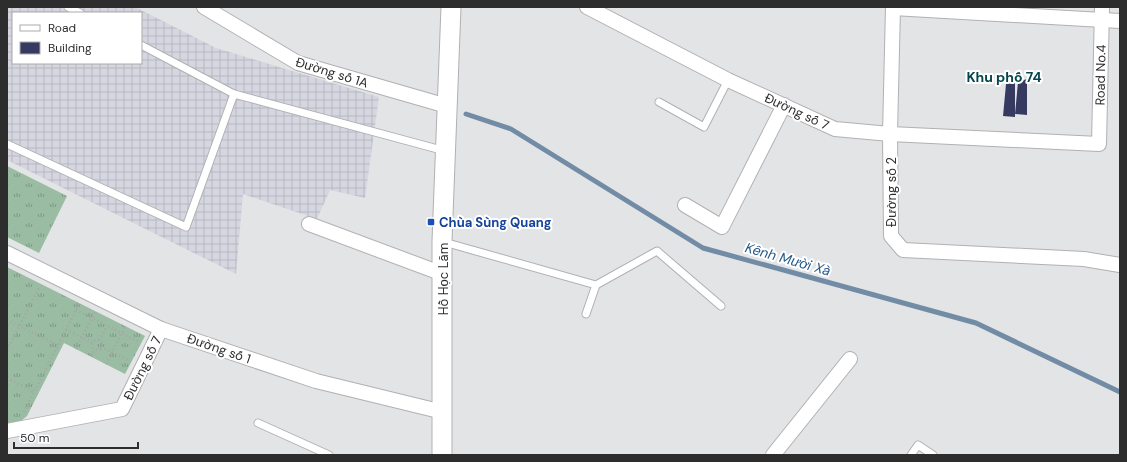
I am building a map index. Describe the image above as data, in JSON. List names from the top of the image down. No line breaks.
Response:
{"streets":{"main road":["Hồ Học Lãm"],"street":["Đường số 1A","Road No.4","Đường số 7","Đường số 2","Đường số 1"]},"crossings":[["Đường số 1A","Hồ Học Lãm"],["Road No.4","Đường số 7"],["Đường số 7","Đường số 2"],["Đường số 7","Đường số 1"],["Hồ Học Lãm","Đường số 1"]],"districts":["Khu phố 74"],"water":["Kênh Mười Xà"],"places":{"transit":["Chùa Sùng Quang"]},"legend":["Road","Building"],"scale_bar":"50 m"}
